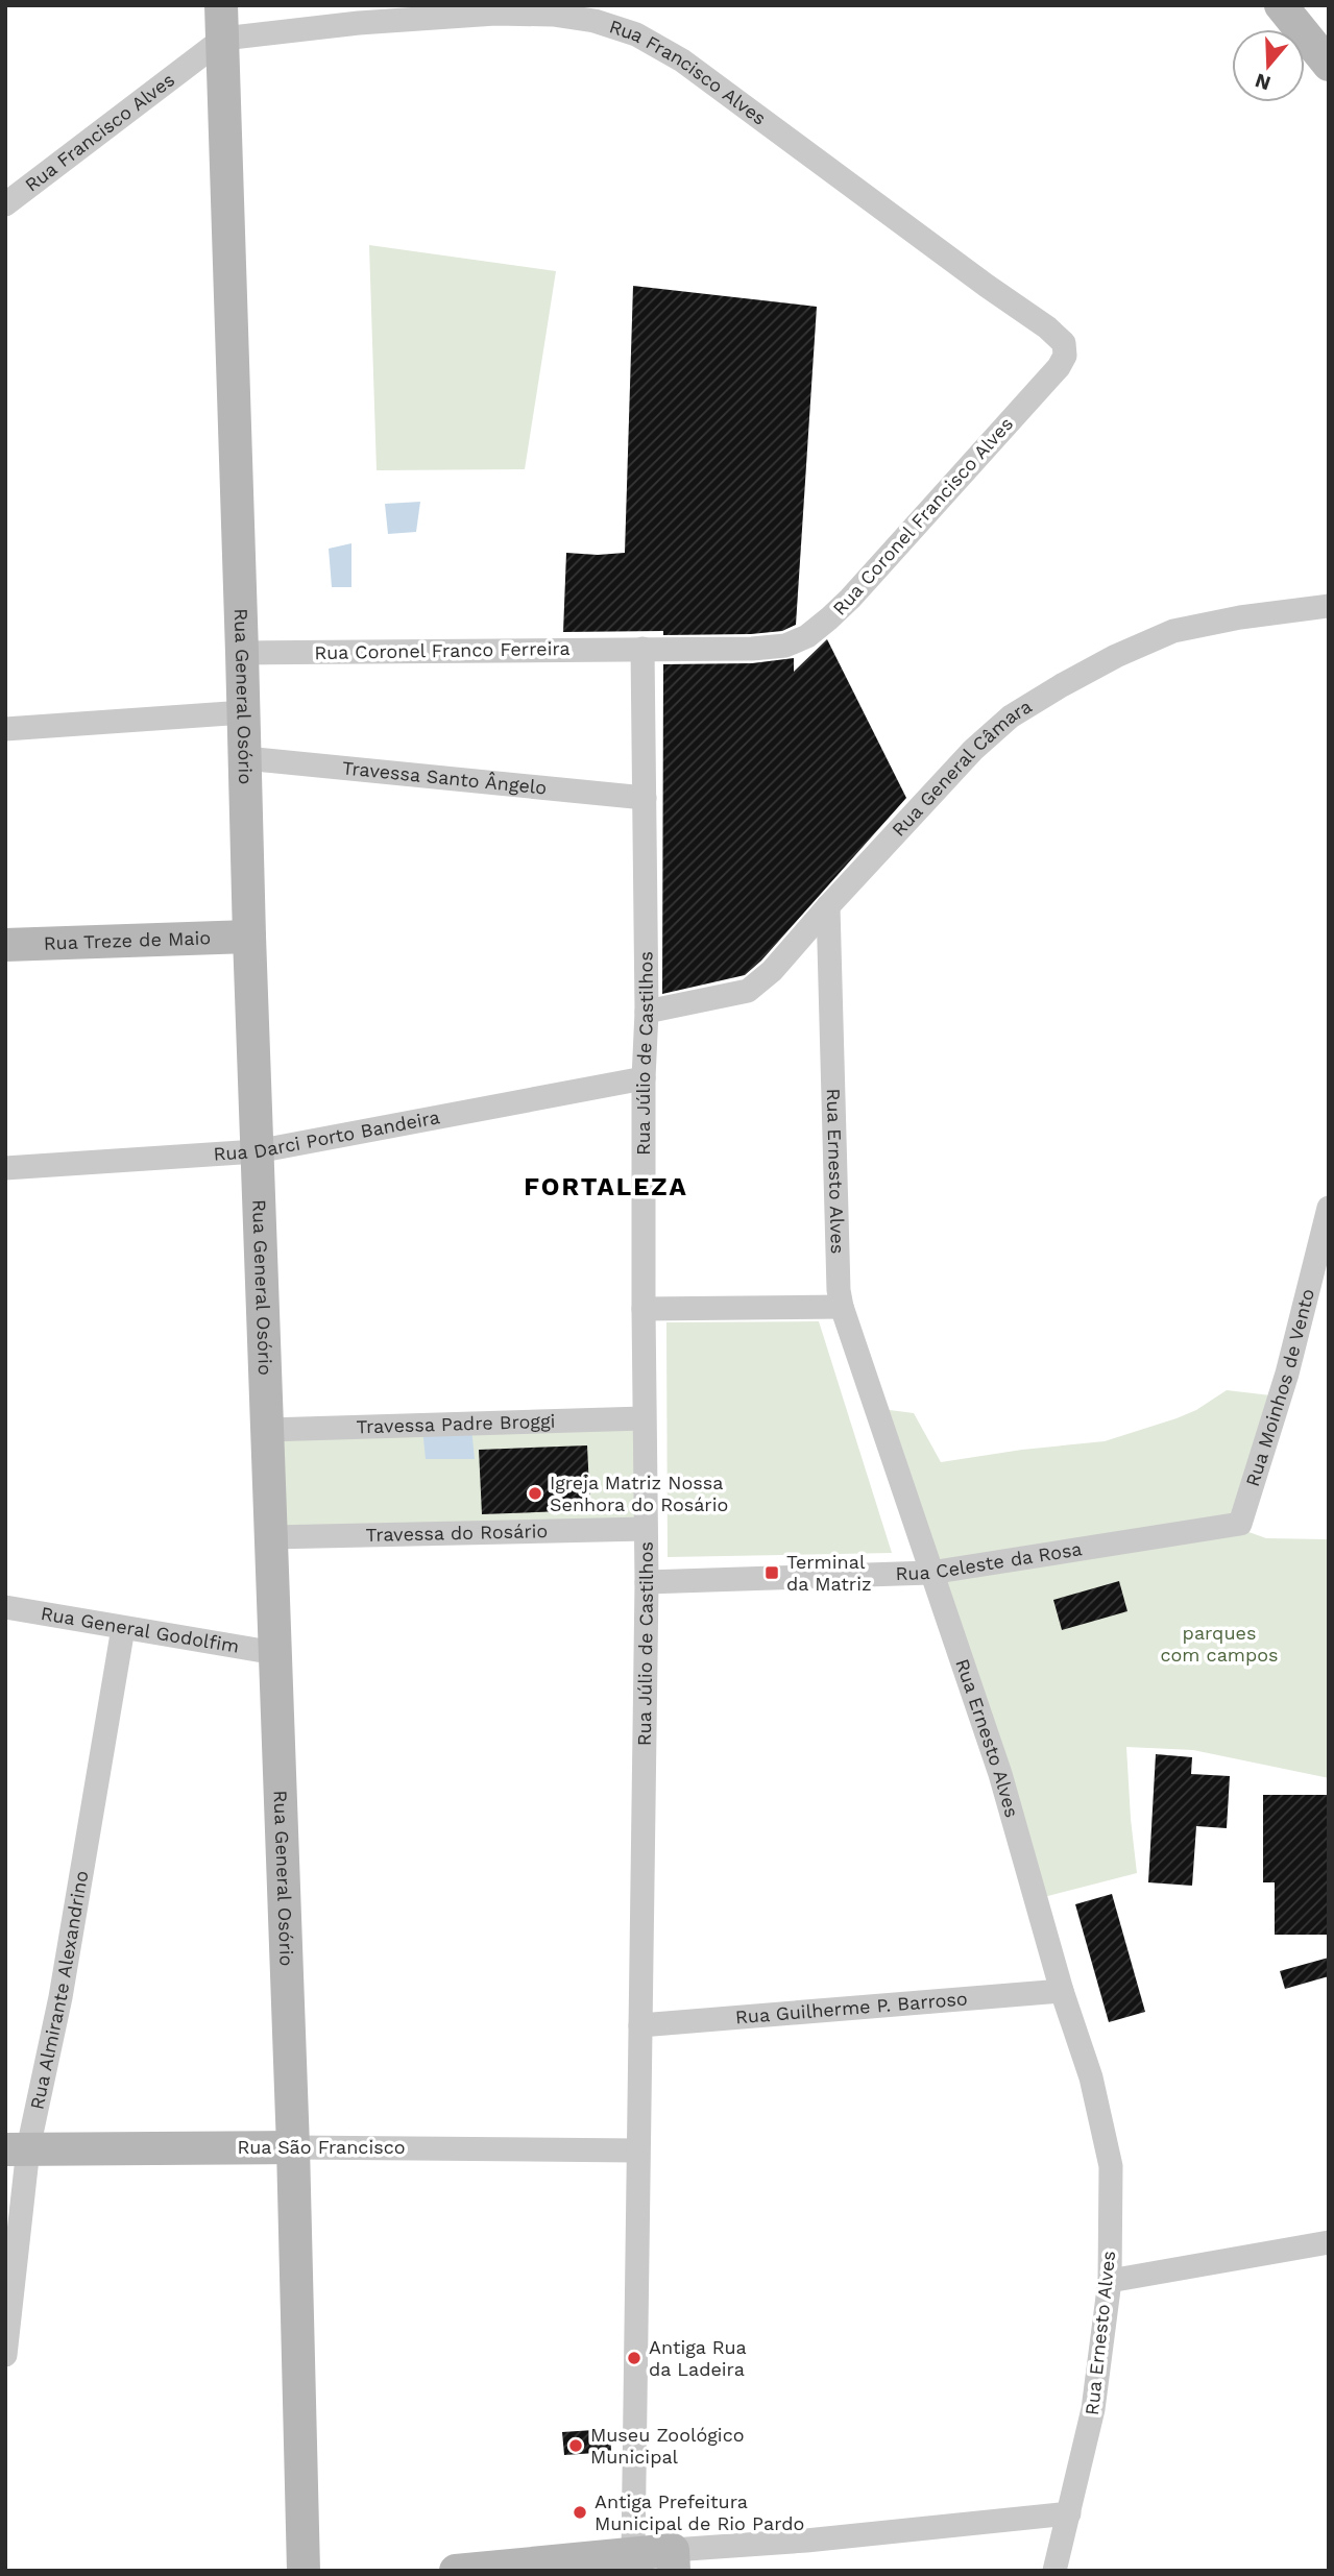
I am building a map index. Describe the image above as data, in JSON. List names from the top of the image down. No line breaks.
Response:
{"streets":{"street":["Rua Francisco Alves","Rua Coronel Francisco Alves","Rua Coronel Franco Ferreira","Rua General Osório","Rua General Câmara","Travessa Santo Ângelo","Rua Treze de Maio","Rua Júlio de Castilhos","Rua Darci Porto Bandeira","Rua Ernesto Alves","Rua Moinhos de Vento","Travessa Padre Broggi","Travessa do Rosário","Rua Celeste da Rosa","Rua General Godolfim","Rua Almirante Alexandrino","Rua Guilherme P. Barroso","Rua São Francisco"]},"crossings":[["Rua Francisco Alves","Rua Coronel Francisco Alves"],["Rua Francisco Alves","Rua General Osório"],["Rua Coronel Francisco Alves","Rua Coronel Franco Ferreira"],["Rua Coronel Francisco Alves","Rua Júlio de Castilhos"],["Rua Coronel Franco Ferreira","Rua General Osório"],["Rua Coronel Franco Ferreira","Rua Júlio de Castilhos"],["Rua General Osório","Travessa Santo Ângelo"],["Rua General Osório","Rua Treze de Maio"],["Rua General Osório","Rua Darci Porto Bandeira"],["Rua General Osório","Travessa Padre Broggi"],["Rua General Osório","Travessa do Rosário"],["Rua General Osório","Rua General Godolfim"],["Rua General Osório","Rua São Francisco"],["Rua General Câmara","Rua Júlio de Castilhos"],["Rua General Câmara","Rua Ernesto Alves"],["Travessa Santo Ângelo","Rua Júlio de Castilhos"],["Rua Júlio de Castilhos","Rua Darci Porto Bandeira"],["Rua Júlio de Castilhos","Travessa Padre Broggi"],["Rua Júlio de Castilhos","Travessa do Rosário"],["Rua Júlio de Castilhos","Rua Celeste da Rosa"],["Rua Júlio de Castilhos","Rua Guilherme P. Barroso"],["Rua Júlio de Castilhos","Rua São Francisco"],["Rua Ernesto Alves","Rua Celeste da Rosa"],["Rua Ernesto Alves","Rua Guilherme P. Barroso"],["Rua Moinhos de Vento","Rua Celeste da Rosa"],["Rua General Godolfim","Rua Almirante Alexandrino"],["Rua Almirante Alexandrino","Rua São Francisco"]],"districts":["FORTALEZA"],"parks":["parques com campos"],"places":{"other":["Igreja Matriz Nossa Senhora do Rosário","Antiga Rua da Ladeira","Museu Zoológico Municipal","Antiga Prefeitura Municipal de Rio Pardo"],"transit":["Terminal da Matriz"]},"north":"bottom"}
